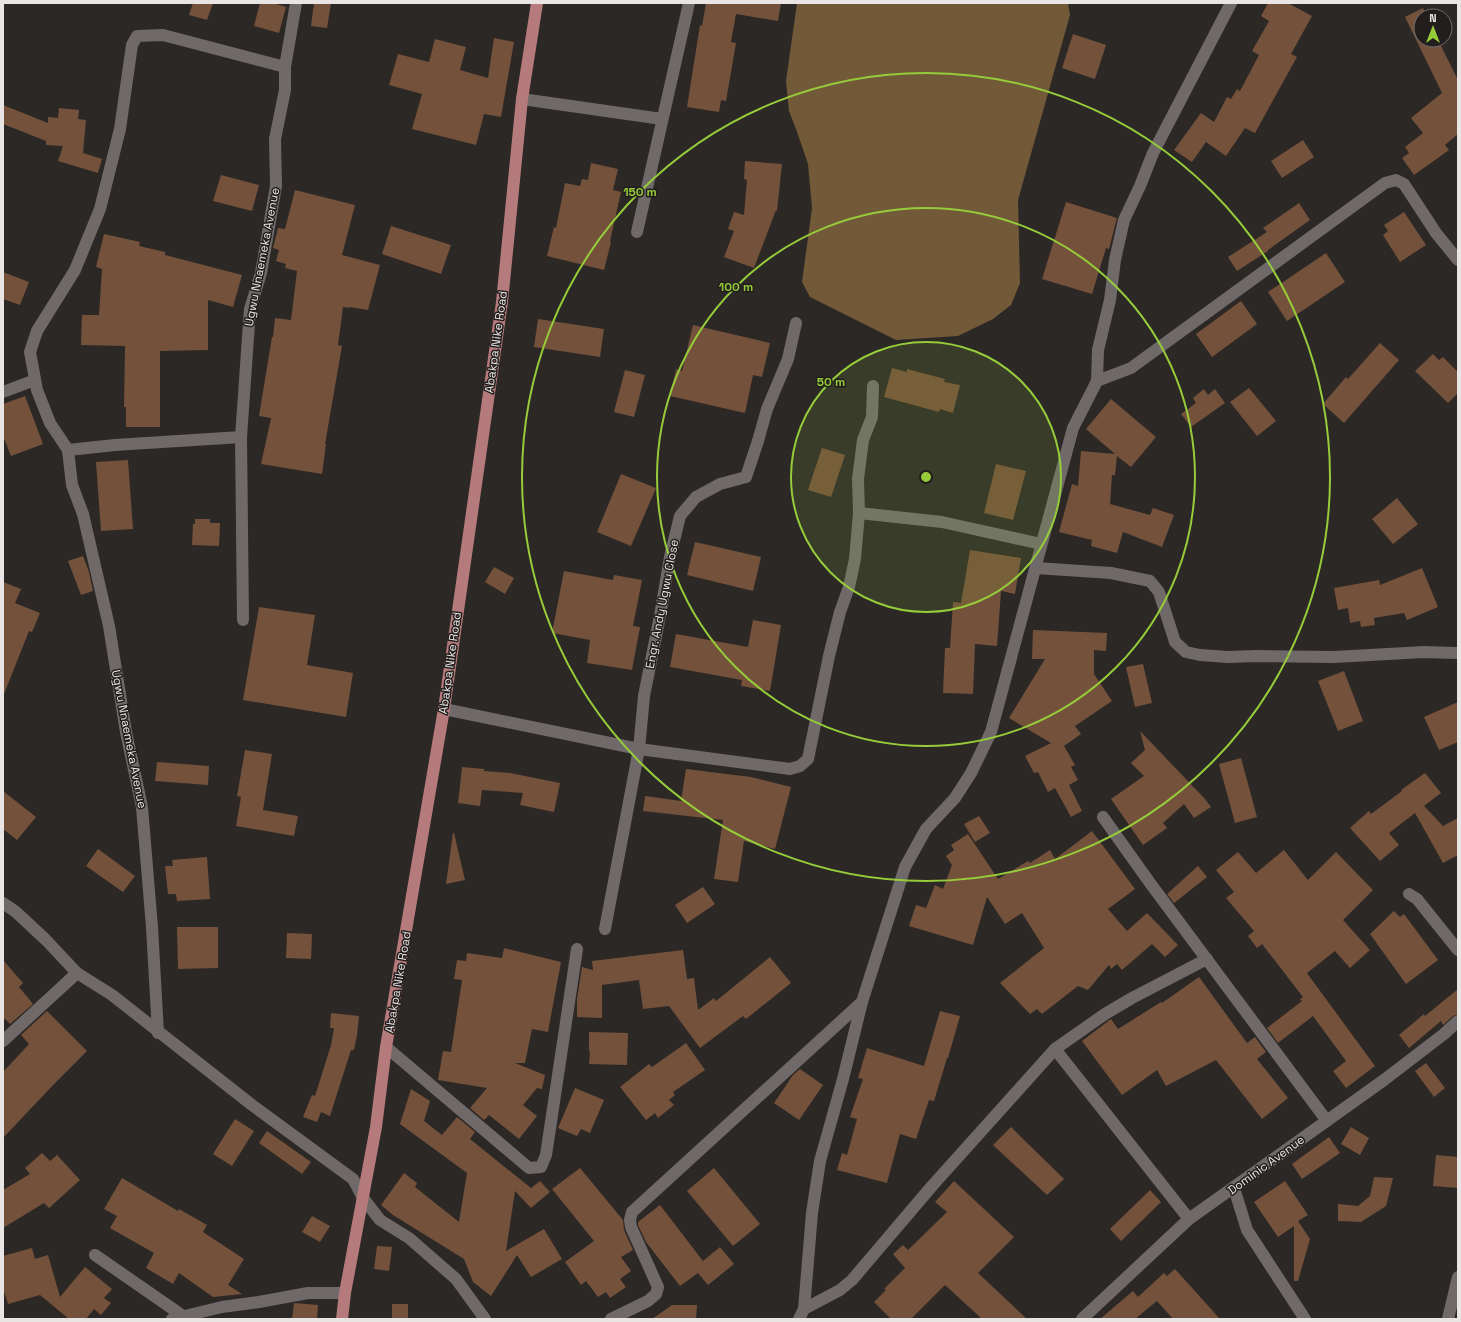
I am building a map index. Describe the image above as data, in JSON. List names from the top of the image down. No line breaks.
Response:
{"streets":{"main road":["Abakpa Nike Road"],"street":["Ugwu Nnaemeka Avenue","Engr. Andy Ugwu Close","Dominic Avenue"]},"north":"top","rings":["150 m","100 m","50 m"]}
